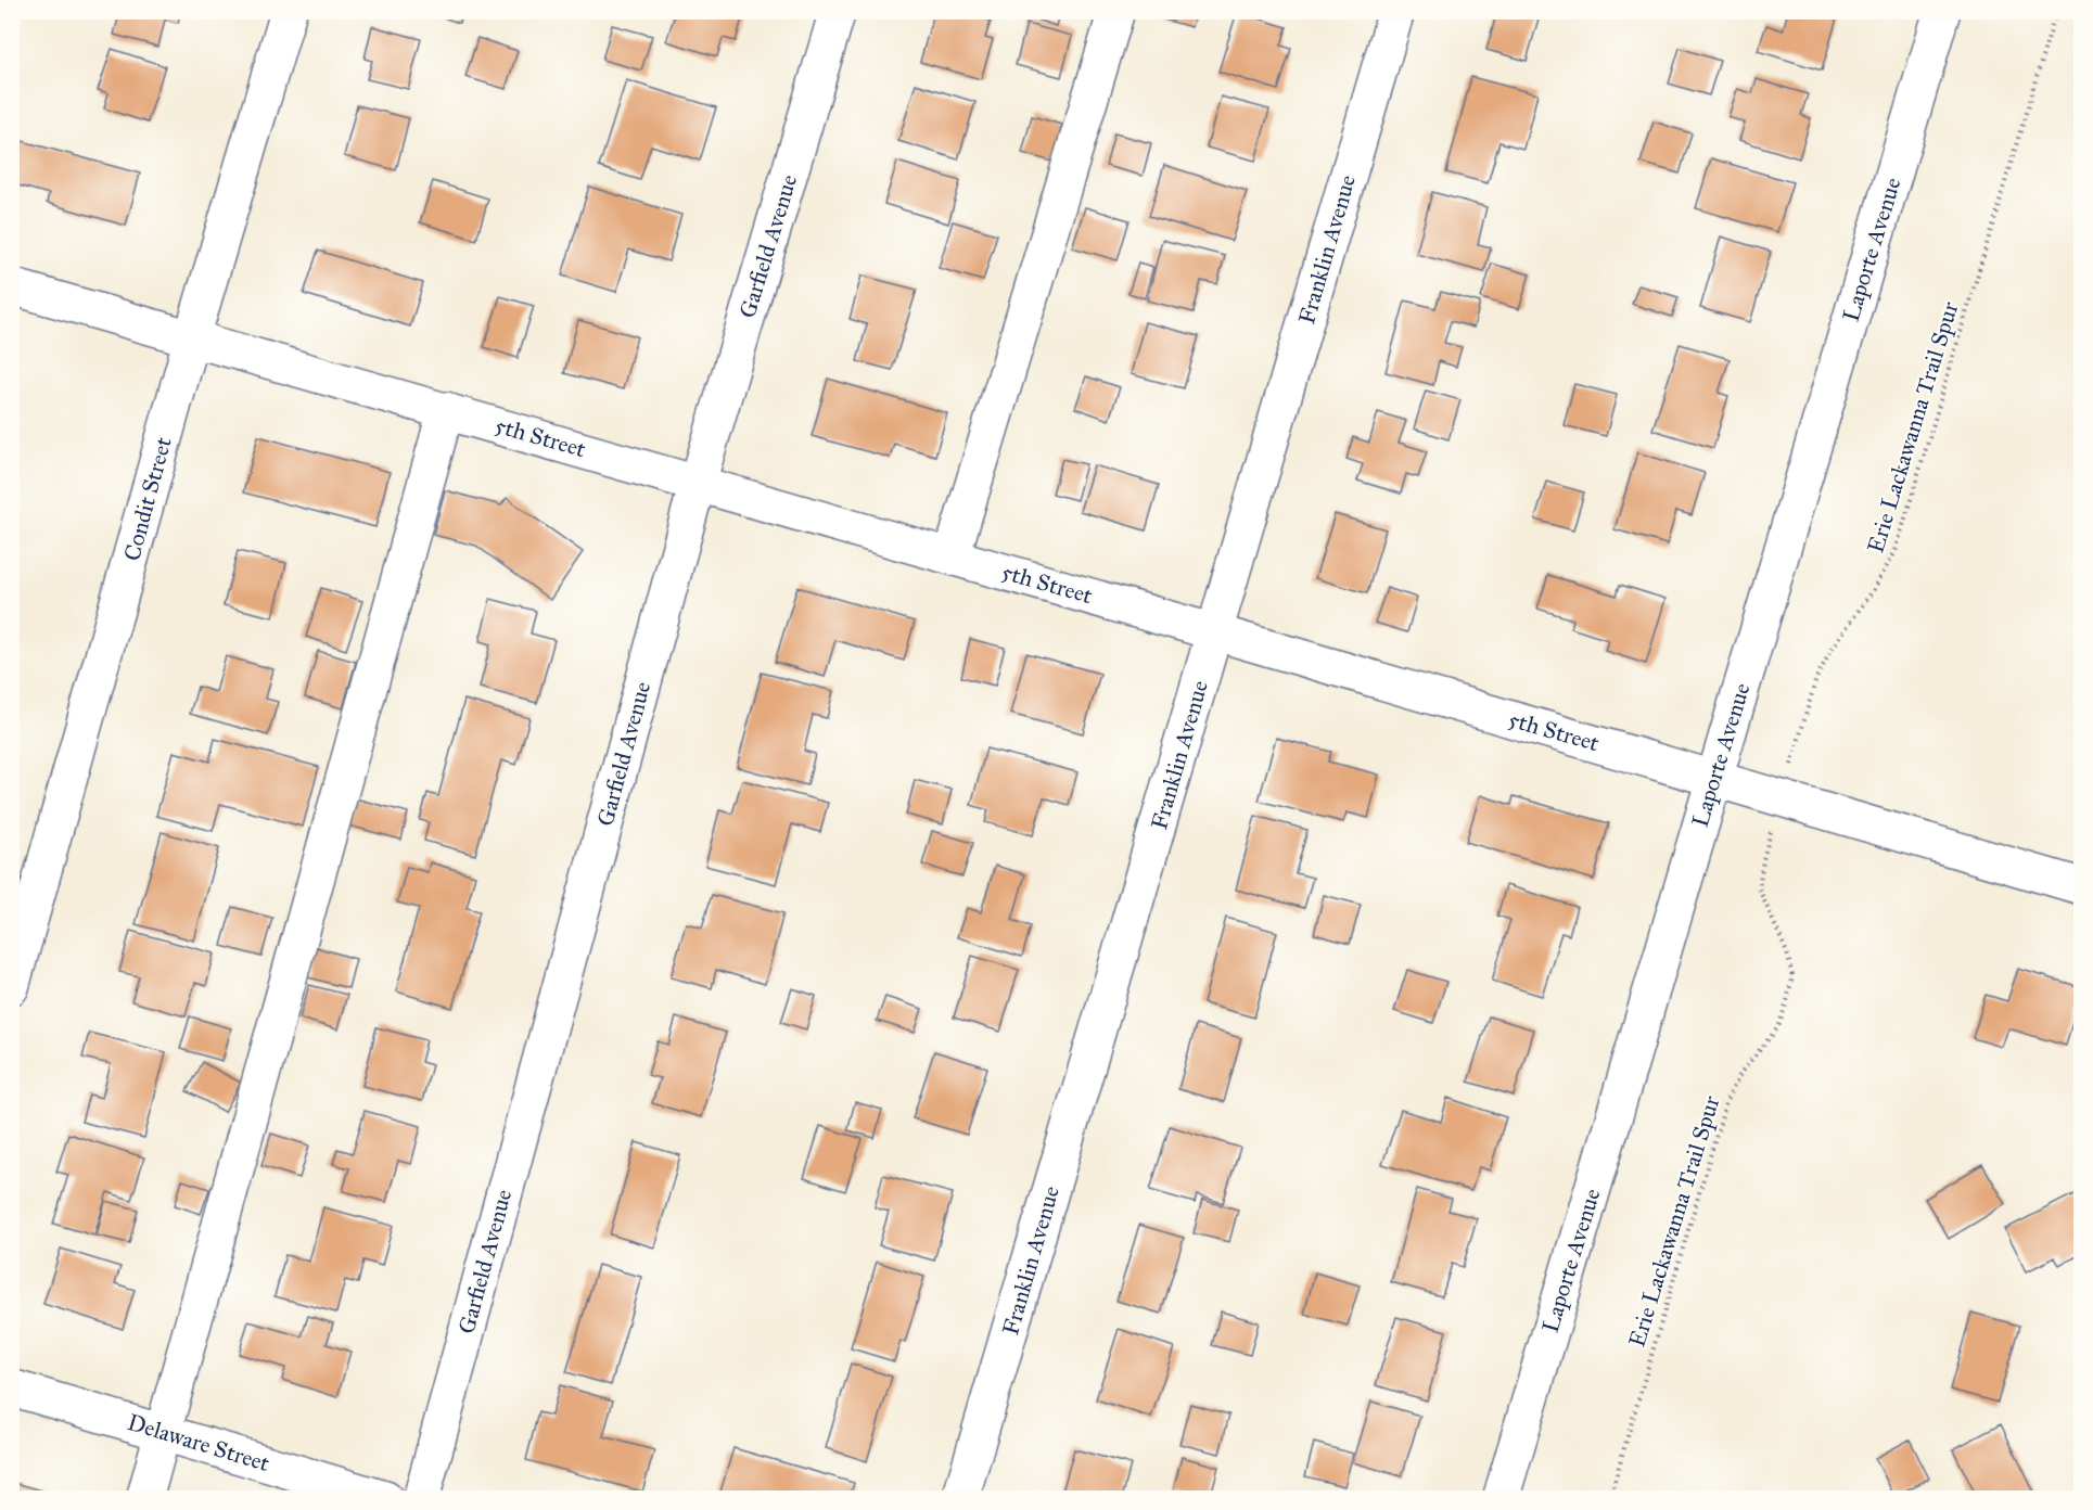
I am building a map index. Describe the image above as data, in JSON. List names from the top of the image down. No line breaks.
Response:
{"streets":{"street":["Garfield Avenue","Franklin Avenue","Laporte Avenue","5th Street","Condit Street","Delaware Street"],"path":["Erie Lackawanna Trail Spur"]},"crossings":[["Garfield Avenue","5th Street"],["Franklin Avenue","5th Street"],["Laporte Avenue","5th Street"],["Erie Lackawanna Trail Spur","5th Street"],["5th Street","Condit Street"]]}
